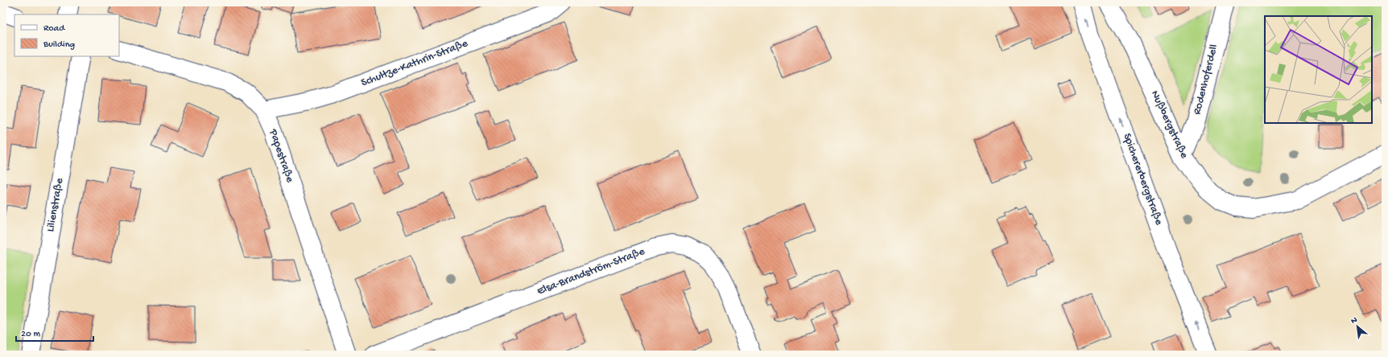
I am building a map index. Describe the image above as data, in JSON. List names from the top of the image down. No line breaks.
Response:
{"streets":{"street":["Schultze-Kathrin-Straße","Rodenhoferdell","Nußbergstraße","Papestraße","Spichererbergstraße","Lilienstraße","Elsa-Brandström-Straße"]},"crossings":[["Schultze-Kathrin-Straße","Papestraße"],["Rodenhoferdell","Nußbergstraße"]],"one_way":["Spichererbergstraße"],"legend":["Road","Building"],"scale_bar":"20 m","north":"top left"}
